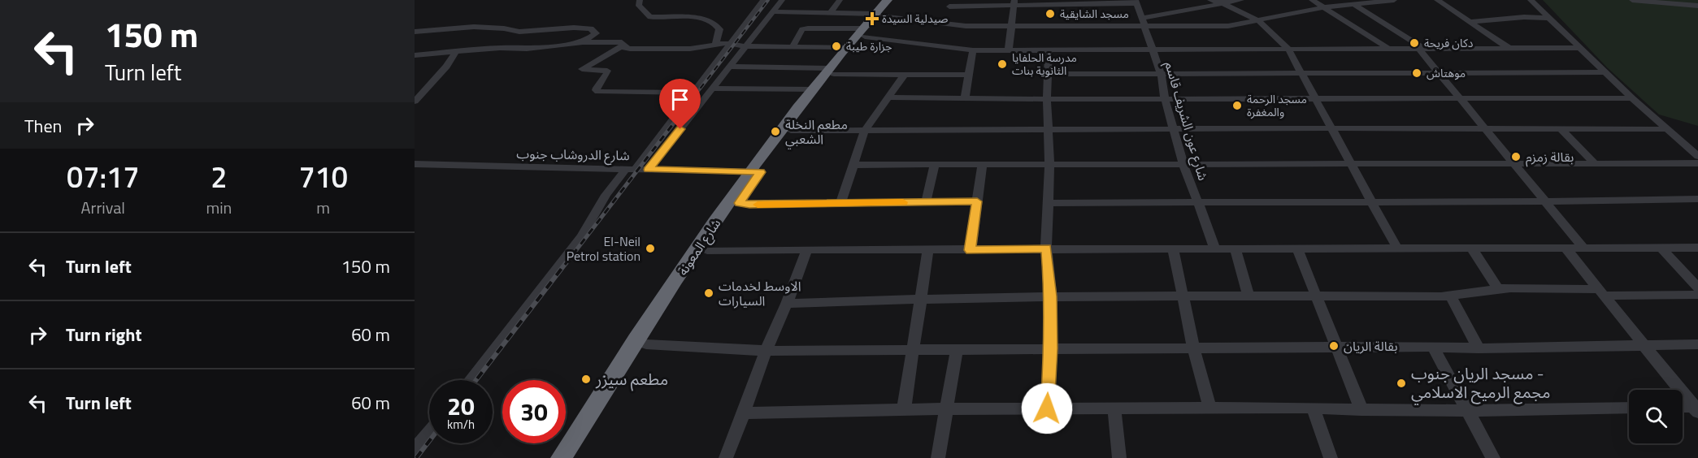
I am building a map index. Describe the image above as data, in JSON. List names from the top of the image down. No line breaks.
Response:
{"streets":{"highway":["شارع المعونة"],"street":["شارع عون الشريف قاسم","شارع الدروشاب جنوب"]},"crossings":[["شارع الدروشاب جنوب","شارع المعونة"]],"places":{"other":["مسجد الشايقية","دكان فريحة","جزارة طيبة","مدرسة الحلفايا الثانوية بنات","موهتاش","مسجد الرحمة والمغفرة","مطعم النخلة الشعبي","بقالة زمزم","El-Neil Petrol station","الاوسط لخدمات السيارات","بقالة الريان","مطعم سيزر","مسجد الريان جنوب - مجمع الرميح الاسلامي"],"health":["صيدلية السيدة"]},"page":{"turn":["150 m","Turn left"],"then":"Then","eta":["07:17","Arrival","2","min","710","m"],"list":[{"name":"Turn left","value":"150 m"},{"name":"Turn right","value":"60 m"},{"name":"Turn left","value":"60 m"}],"speed":"20 km/h","limit":"30"}}
